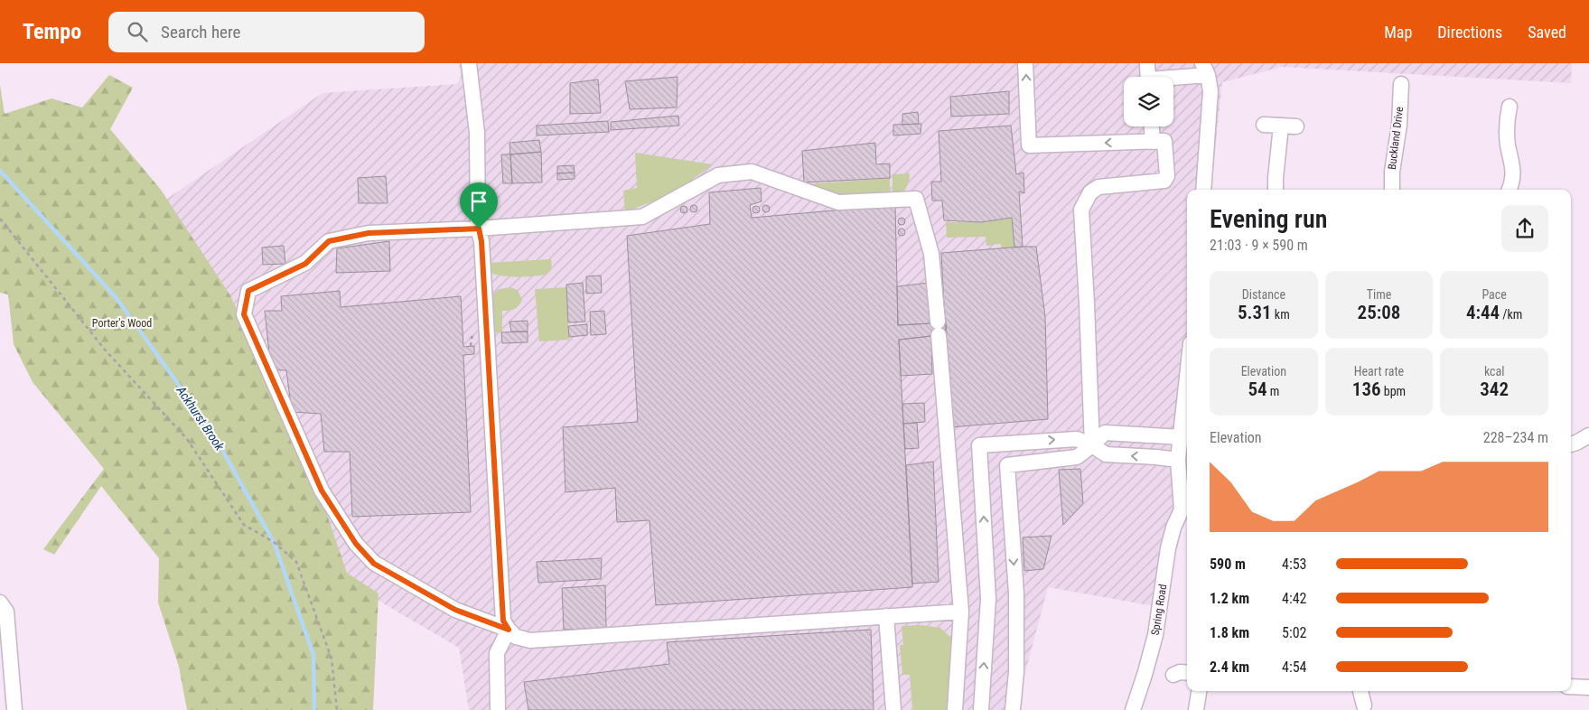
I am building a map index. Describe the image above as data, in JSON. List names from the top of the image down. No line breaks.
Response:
{"streets":{"street":["Buckland Drive","Spring Road"]},"water":["Ackhurst Brook"],"parks":["Porter's Wood"],"page":{"header":"Tempo","search":"Search here","nav":["Map","Directions","Saved"],"heading":["Evening run","21:03 · 9 × 590 m"],"stats":[["Distance","5.31 km"],["Time","25:08"],["Pace","4:44 /km"],["Elevation","54 m"],["Heart rate","136 bpm"],["kcal","342"]],"chart":["Elevation","228–234 m"],"list":[{"name":"590 m","note":"4:53"},{"name":"1.2 km","note":"4:42"},{"name":"1.8 km","note":"5:02"},{"name":"2.4 km","note":"4:54"}]}}
